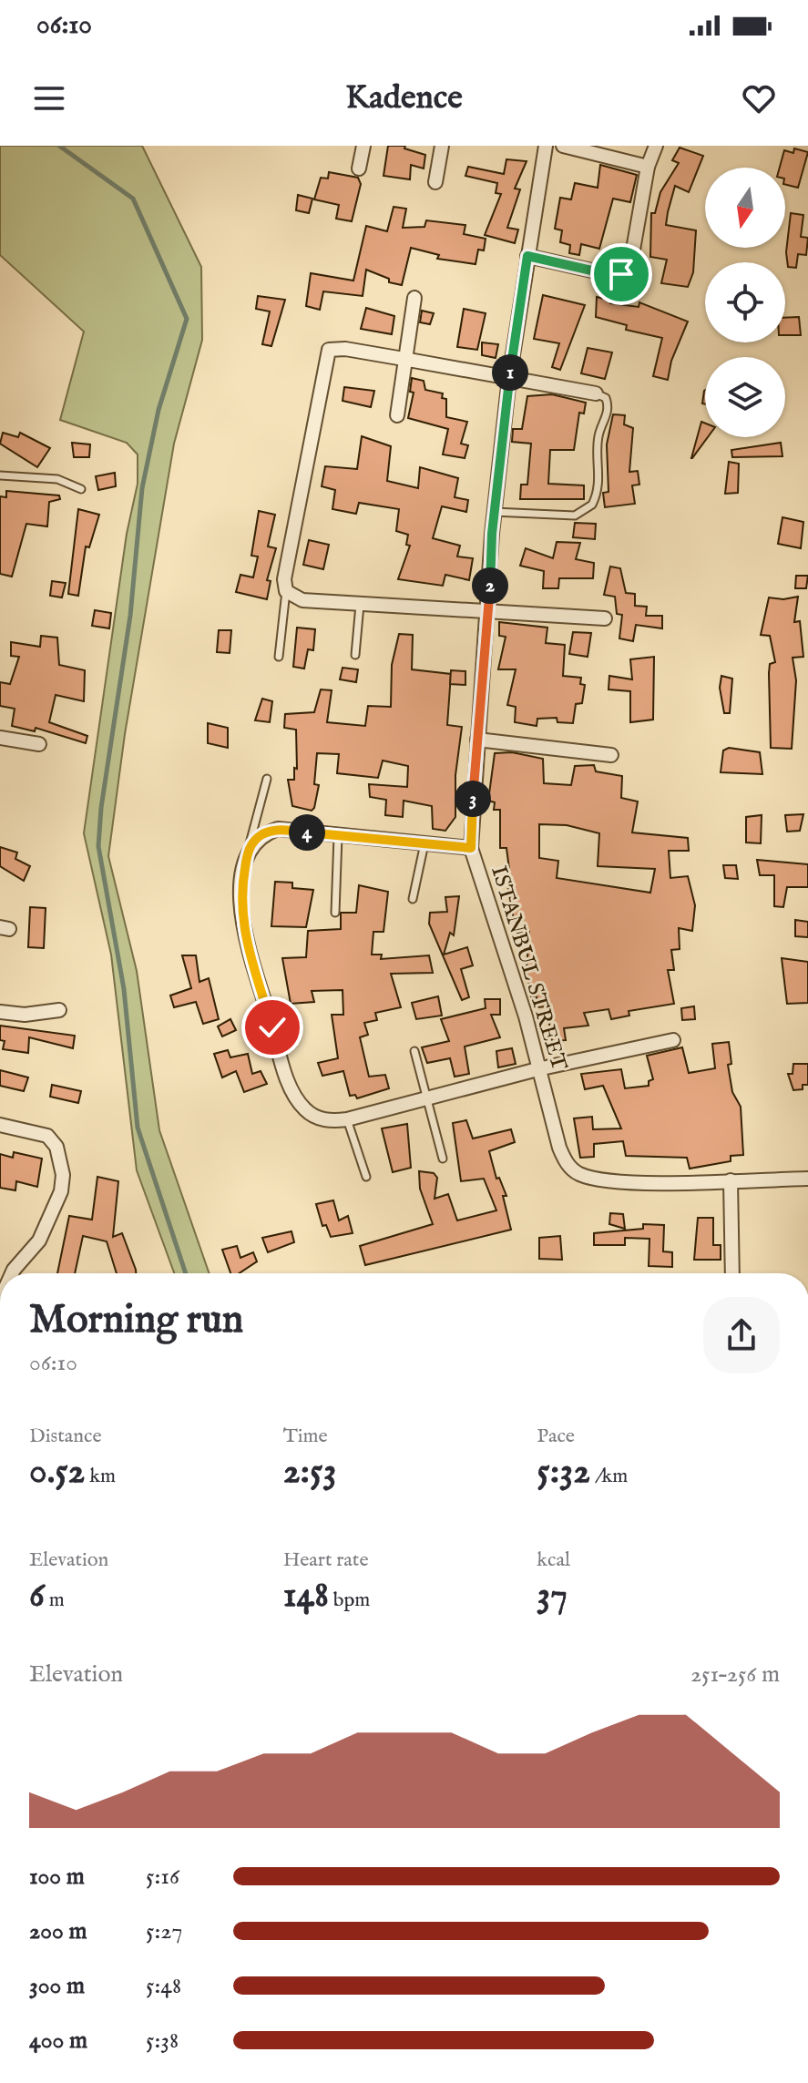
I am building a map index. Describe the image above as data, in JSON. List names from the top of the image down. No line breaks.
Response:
{"streets":{"street":["ISTANBUL STREET"]},"north":"bottom","page":{"status":"06:10","header":"Kadence","pins":["1","2","3","4"],"heading":["Morning run","06:10"],"stats":[["Distance","0.52 km"],["Time","2:53"],["Pace","5:32 /km"],["Elevation","6 m"],["Heart rate","148 bpm"],["kcal","37"]],"chart":["Elevation","251–256 m"],"list":[{"name":"100 m","note":"5:16"},{"name":"200 m","note":"5:27"},{"name":"300 m","note":"5:48"},{"name":"400 m","note":"5:38"}]}}
